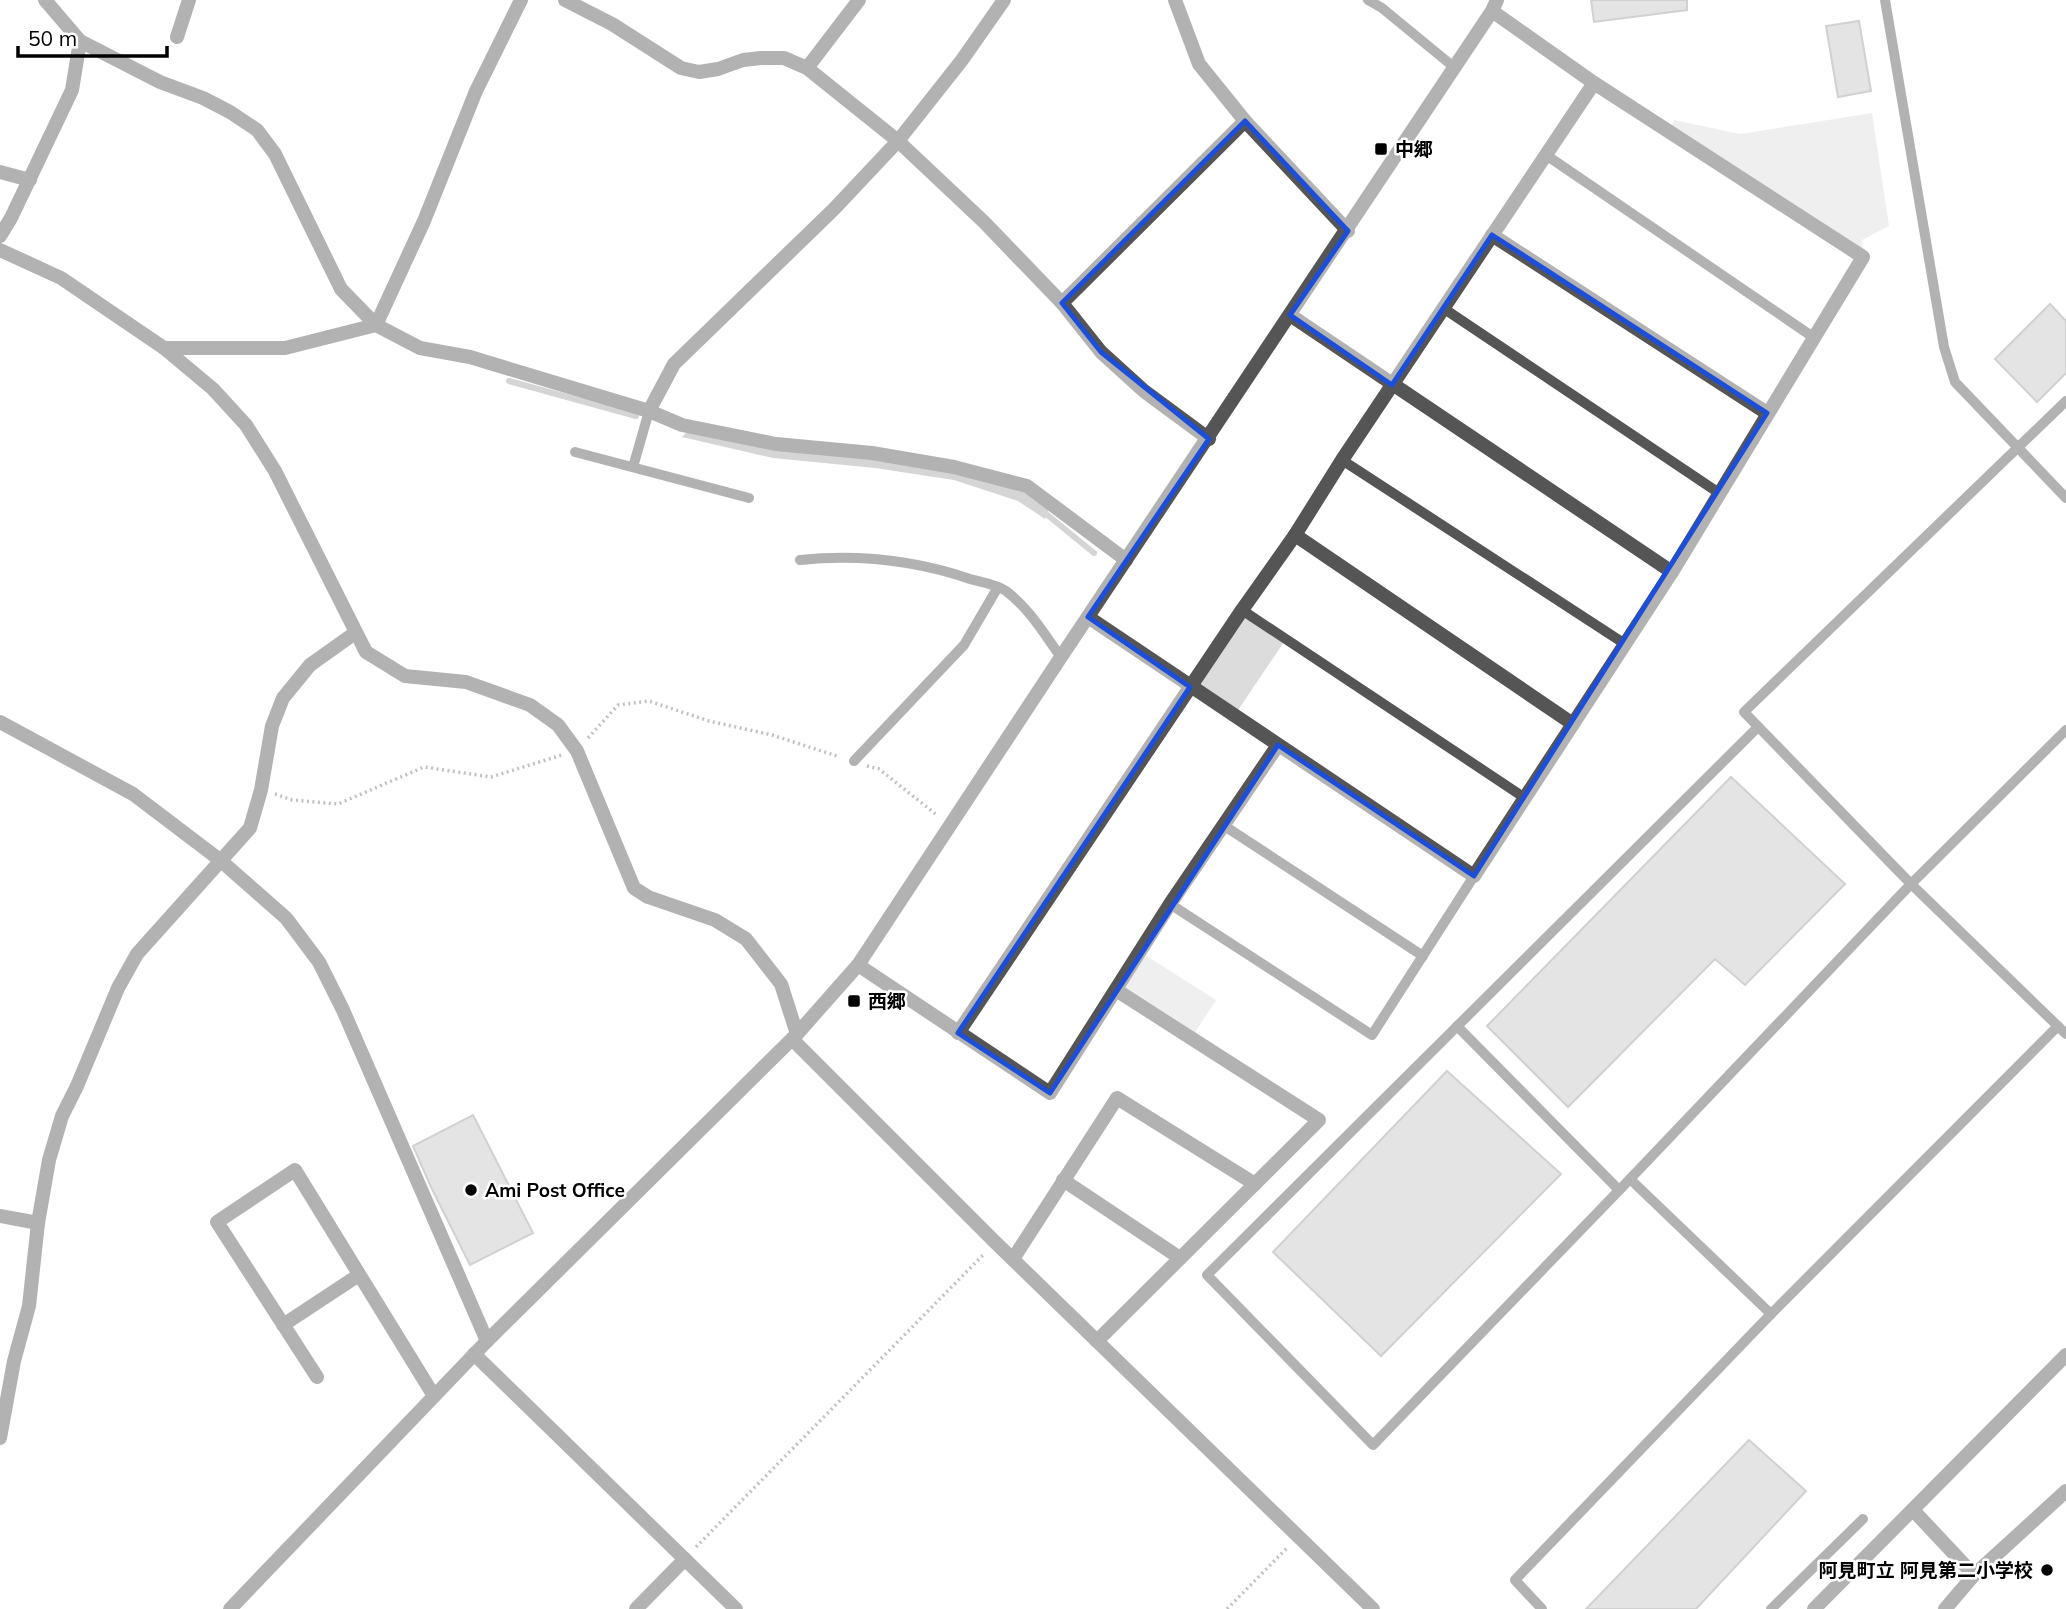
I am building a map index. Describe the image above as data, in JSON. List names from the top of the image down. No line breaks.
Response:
{"places":{"transit":["中郷","西郷"],"other":["Ami Post Office","阿見町立 阿見第二小学校"]},"scale_bar":"50 m"}
